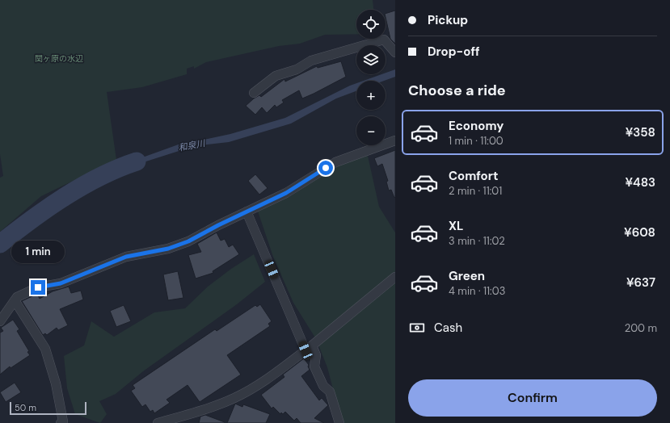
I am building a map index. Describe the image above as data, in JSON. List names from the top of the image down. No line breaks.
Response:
{"water":["和泉川"],"parks":["関ヶ原の水辺"],"scale_bar":"50 m","page":{"banner":["Pickup","Drop-off"],"map_buttons":["+","−"],"heading":"Choose a ride","list":[{"name":"Economy","note":"1 min · 11:00","value":"¥358"},{"name":"Comfort","note":"2 min · 11:01","value":"¥483"},{"name":"XL","note":"3 min · 11:02","value":"¥608"},{"name":"Green","note":"4 min · 11:03","value":"¥637"}],"bubble":"1 min","pay":["Cash","200 m"],"buttons":"Confirm","scale":"50 m"}}
